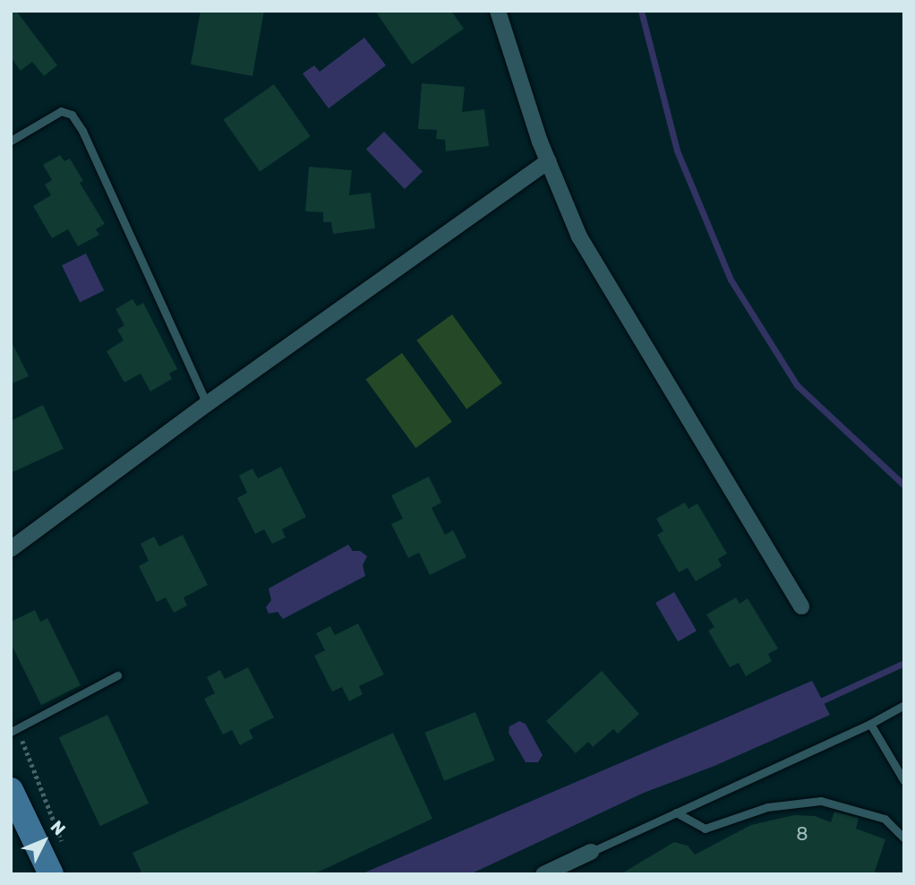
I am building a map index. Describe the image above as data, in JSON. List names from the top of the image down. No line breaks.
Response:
{"house_numbers":["8"],"north":"top right"}
